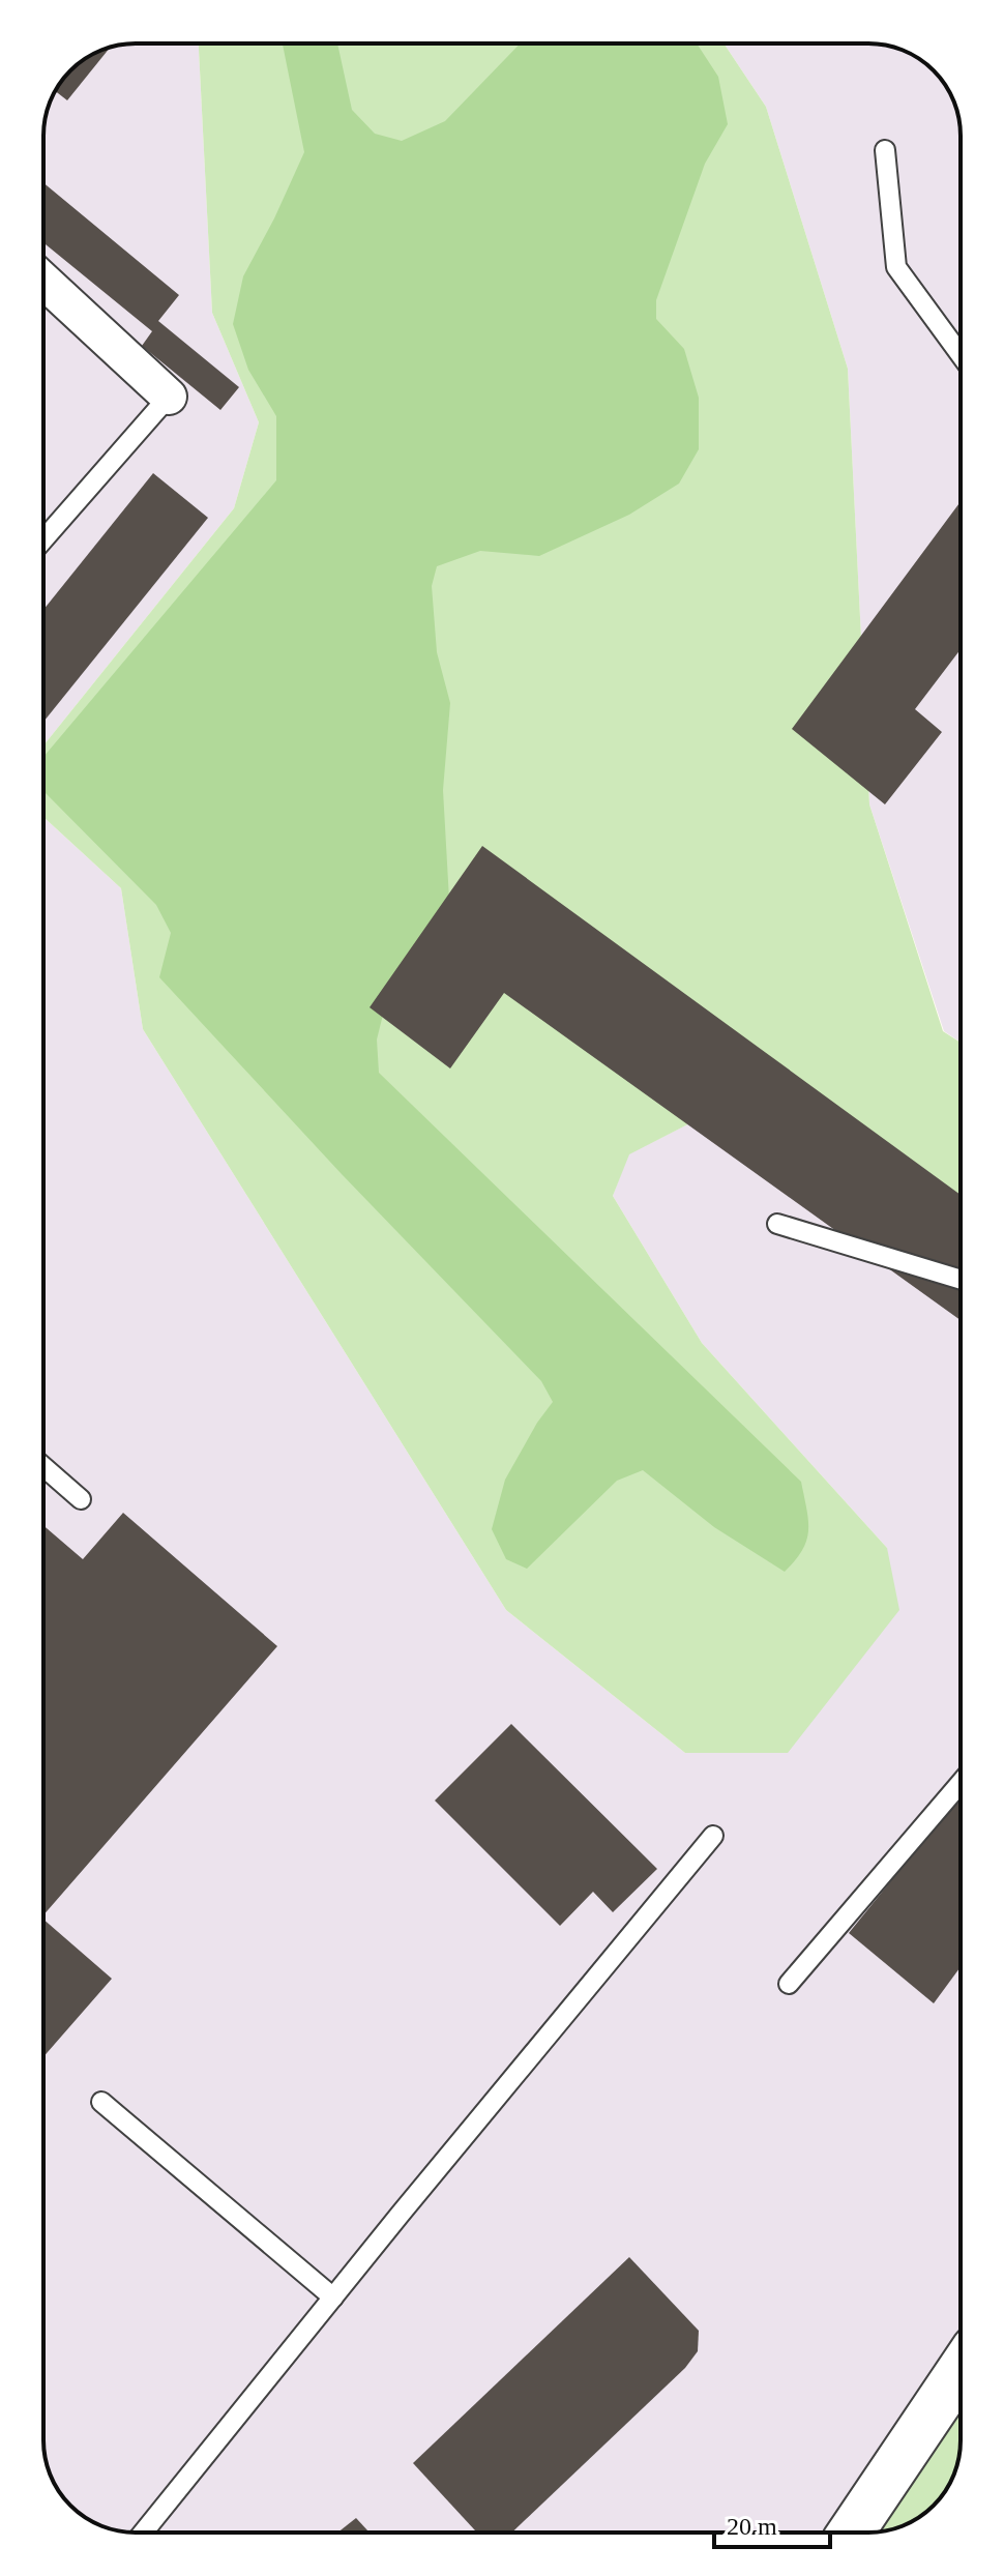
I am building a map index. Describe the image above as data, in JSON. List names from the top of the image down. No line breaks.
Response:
{"scale_bar":"20 m"}
